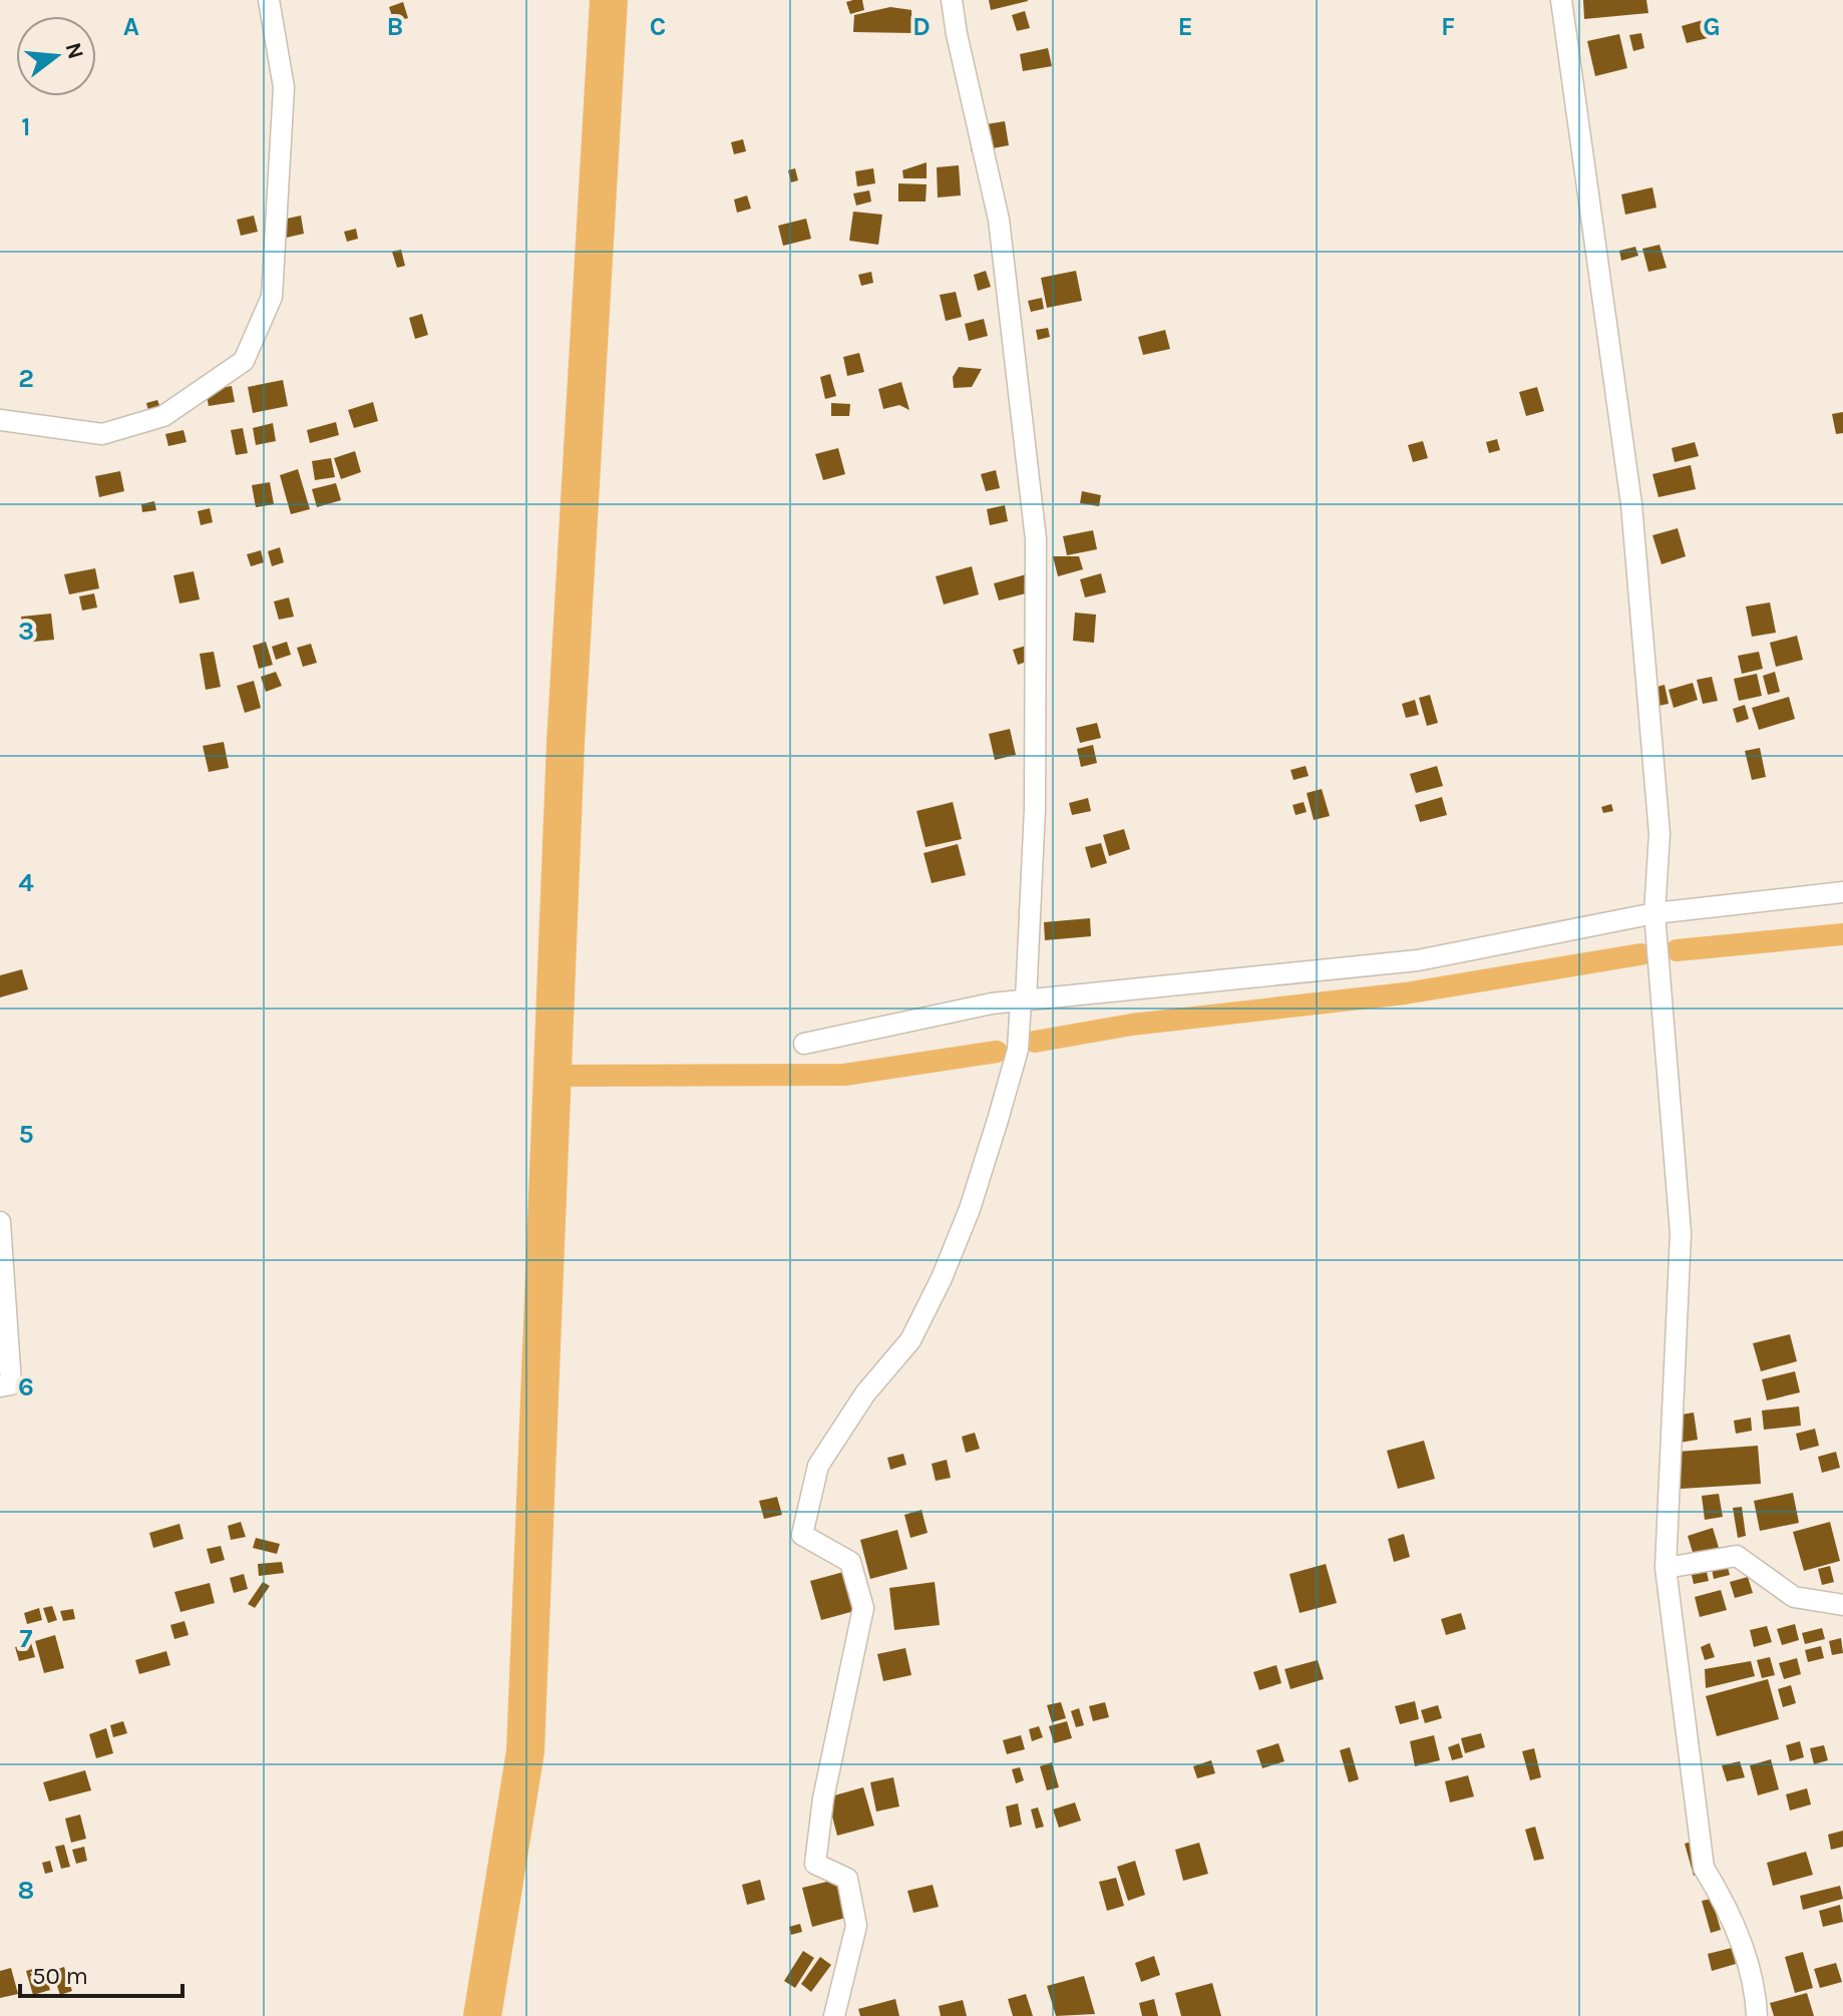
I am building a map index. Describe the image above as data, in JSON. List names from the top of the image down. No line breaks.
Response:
{"scale_bar":"50 m","north":"right","grid":{"columns":["A","B","C","D","E","F","G"],"rows":["1","2","3","4","5","6","7","8"]}}
